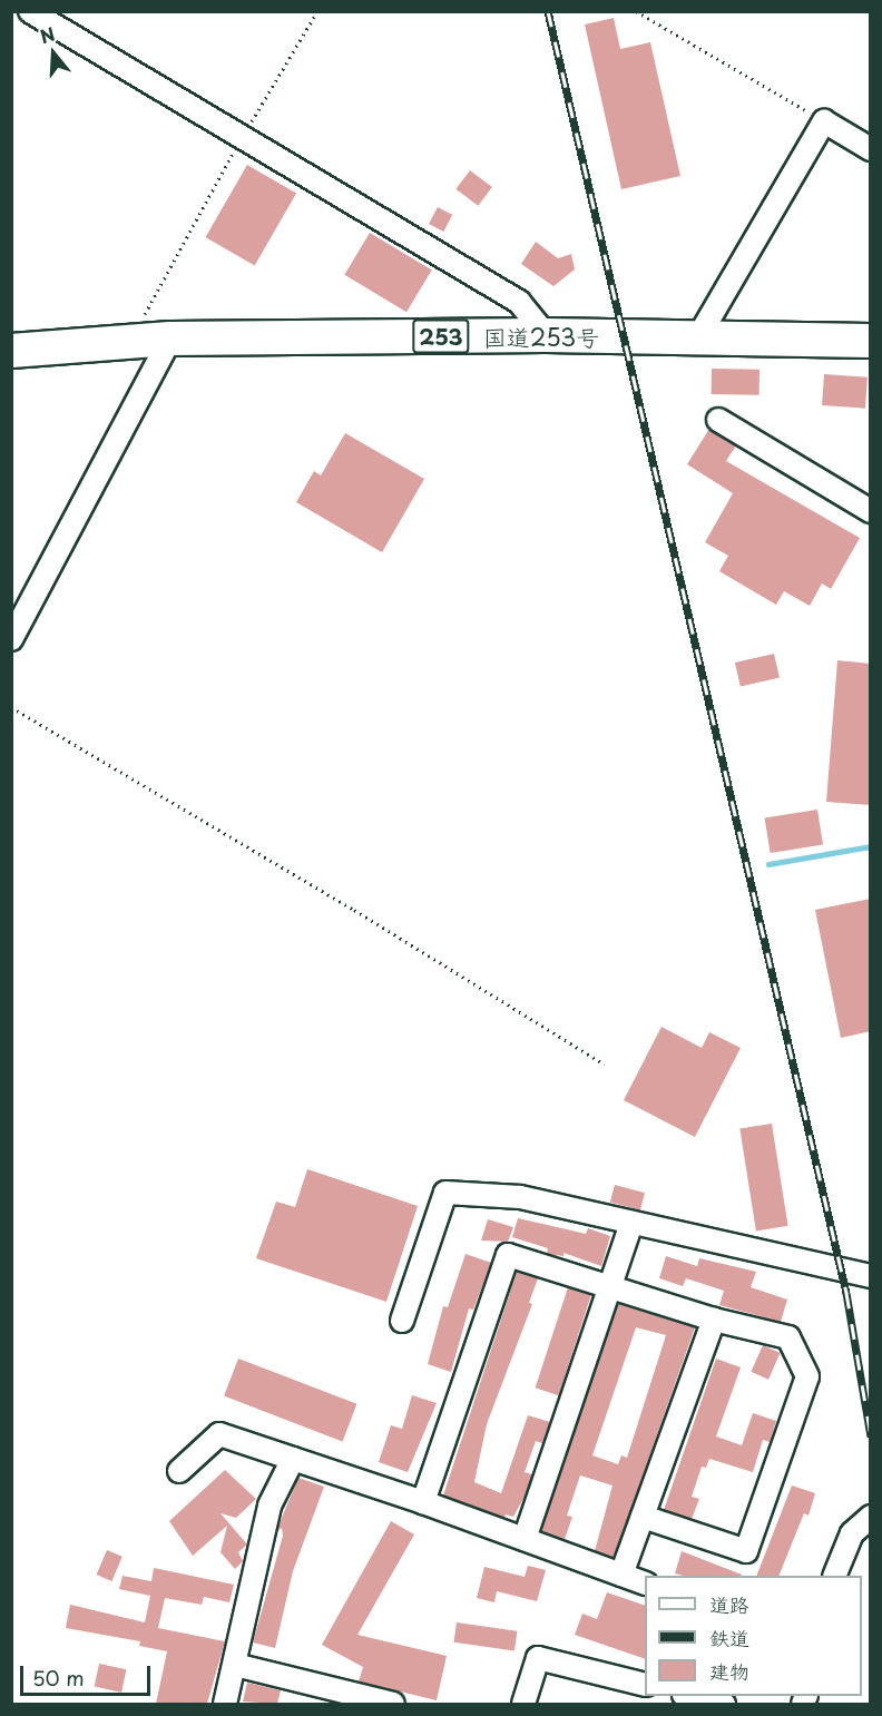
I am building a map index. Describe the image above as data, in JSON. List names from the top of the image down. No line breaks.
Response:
{"streets":{"highway":["253","国道253号"]},"legend":["道路","鉄道","建物"],"scale_bar":"50 m","north":"top"}
